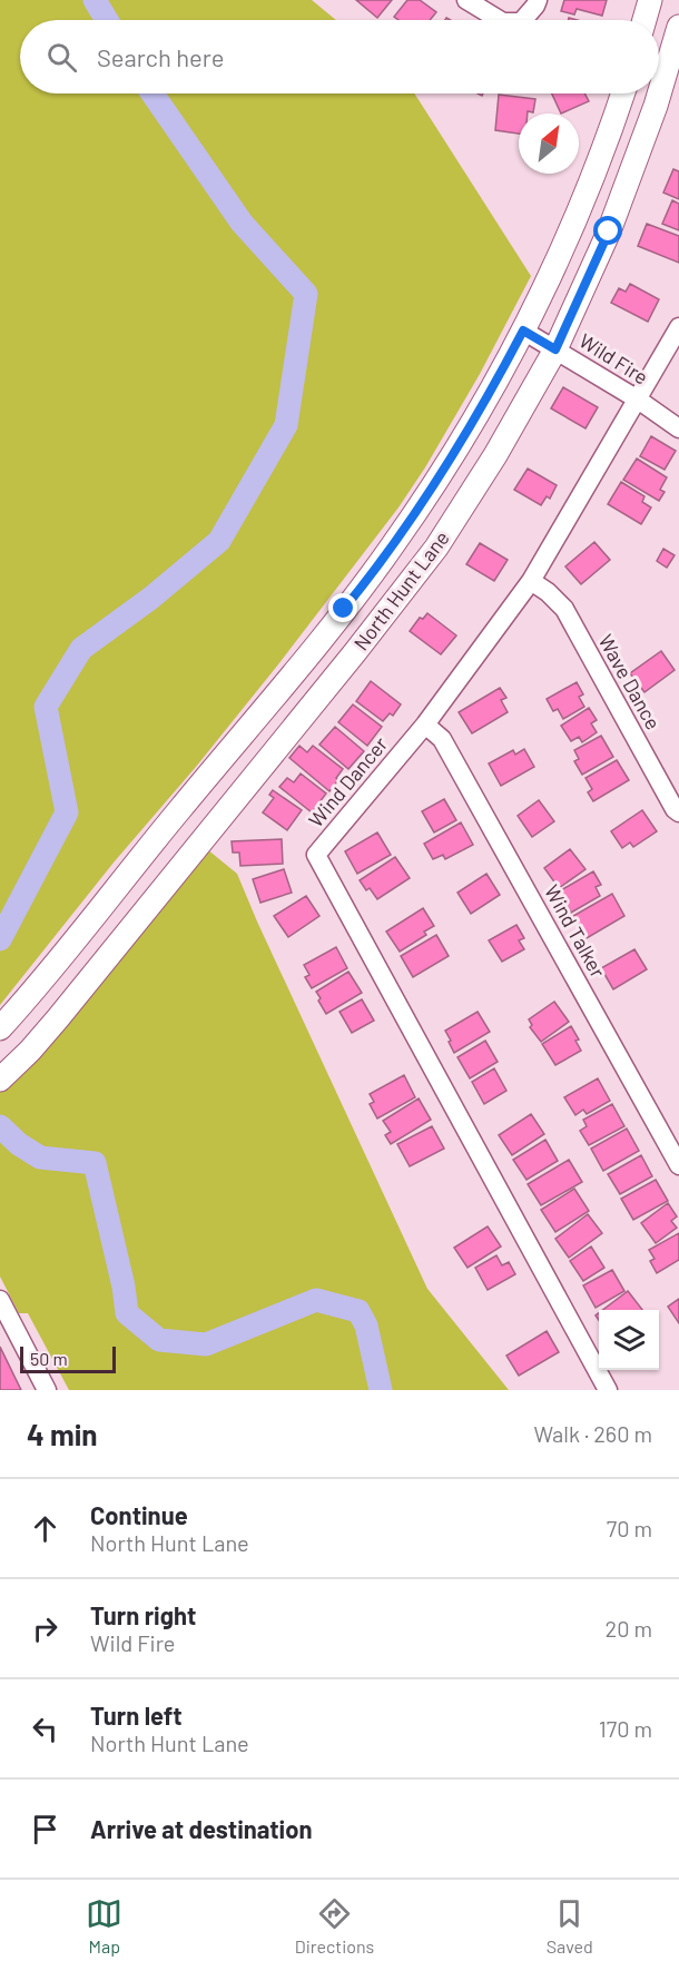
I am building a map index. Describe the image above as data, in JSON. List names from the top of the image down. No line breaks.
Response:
{"streets":{"main road":["North Hunt Lane"],"street":["Wild Fire","Wave Dance","Wind Dancer","Wind Talker"]},"crossings":[["Wild Fire","North Hunt Lane"],["Wild Fire","Wind Dancer"],["Wave Dance","Wind Dancer"],["Wind Dancer","Wind Talker"]],"scale_bar":"50 m","north":"top right","page":{"search":"Search here","scale":"50 m","heading":["4 min","Walk · 260 m"],"list":[["Continue","North Hunt Lane","70 m"],["Turn right","Wild Fire","20 m"],["Turn left","North Hunt Lane","170 m"],"Arrive at destination"],"nav":["Map","Directions","Saved"]}}
